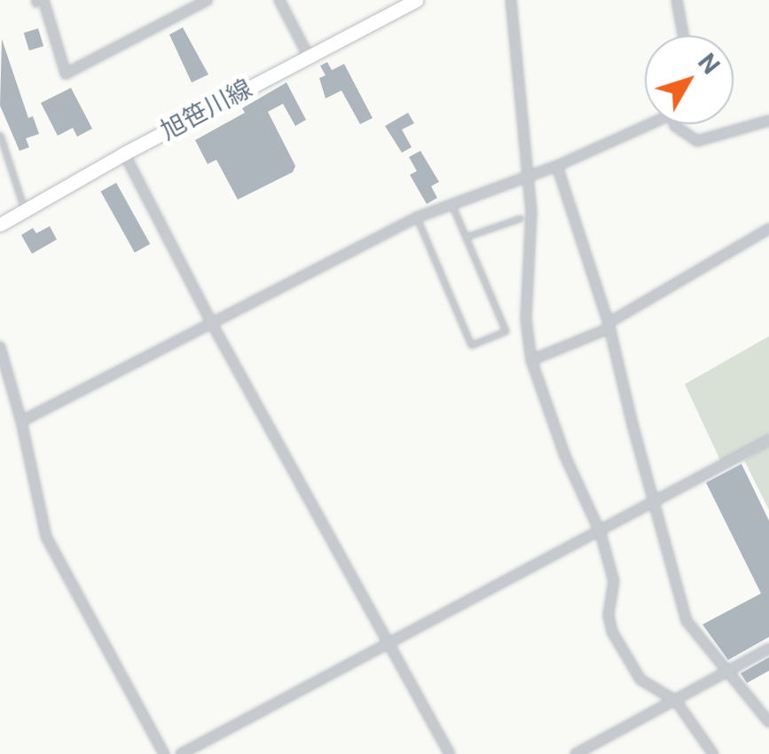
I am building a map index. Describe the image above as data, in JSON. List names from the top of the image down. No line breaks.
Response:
{"streets":{"main road":["旭笹川線"]},"north":"top right"}
